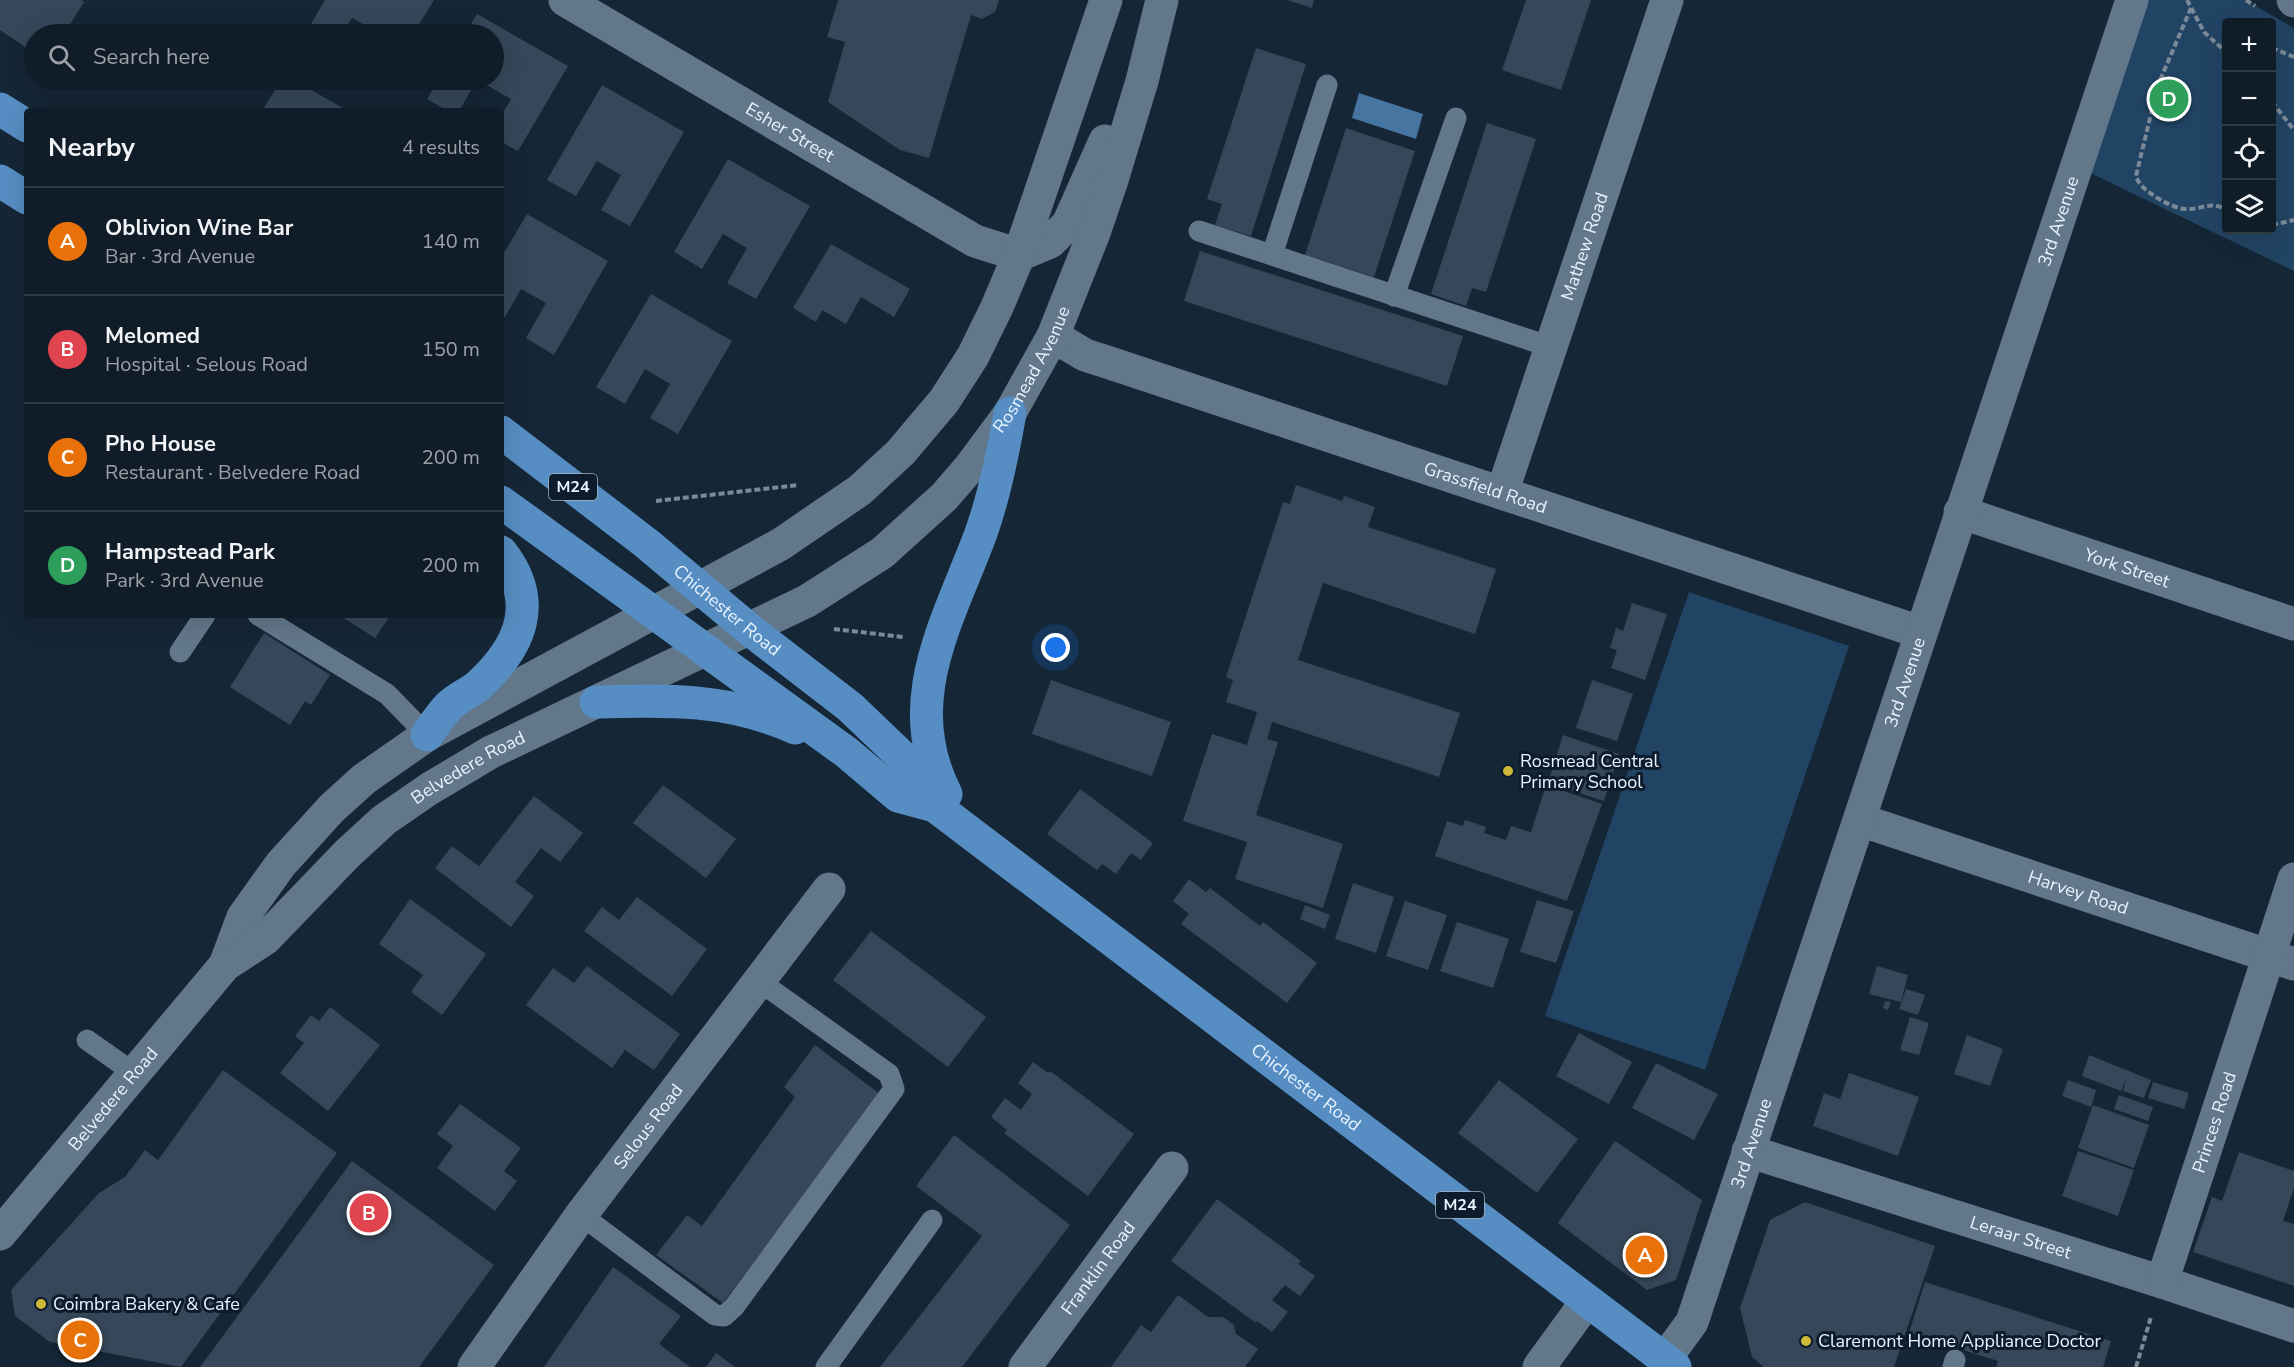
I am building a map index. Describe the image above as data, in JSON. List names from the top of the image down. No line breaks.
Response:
{"streets":{"main road":["M24","Chichester Road"],"street":["Esher Street","3rd Avenue","Mathew Road","Rosmead Avenue","Grassfield Road","York Street","Belvedere Road","Harvey Road","Princes Road","Selous Road","Leraar Street","Franklin Road"]},"crossings":[["3rd Avenue","Grassfield Road"],["3rd Avenue","York Street"],["3rd Avenue","Chichester Road"],["3rd Avenue","Harvey Road"],["3rd Avenue","Leraar Street"],["Mathew Road","Grassfield Road"],["Rosmead Avenue","Grassfield Road"],["Rosmead Avenue","Chichester Road"],["Rosmead Avenue","Belvedere Road"],["Chichester Road","Belvedere Road"],["Harvey Road","Princes Road"],["Princes Road","Leraar Street"]],"places":["Rosmead Central Primary School","Coimbra Bakery & Cafe","Claremont Home Appliance Doctor"],"page":{"map_buttons":["+","−"],"search":"Search here","pins":["D","B","A","C"],"heading":["Nearby","4 results"],"list":[{"mark":"A","name":"Oblivion Wine Bar","note":"Bar · 3rd Avenue","value":"140 m"},{"mark":"B","name":"Melomed","note":"Hospital · Selous Road","value":"150 m"},{"mark":"C","name":"Pho House","note":"Restaurant · Belvedere Road","value":"200 m"},{"mark":"D","name":"Hampstead Park","note":"Park · 3rd Avenue","value":"200 m"}]}}
